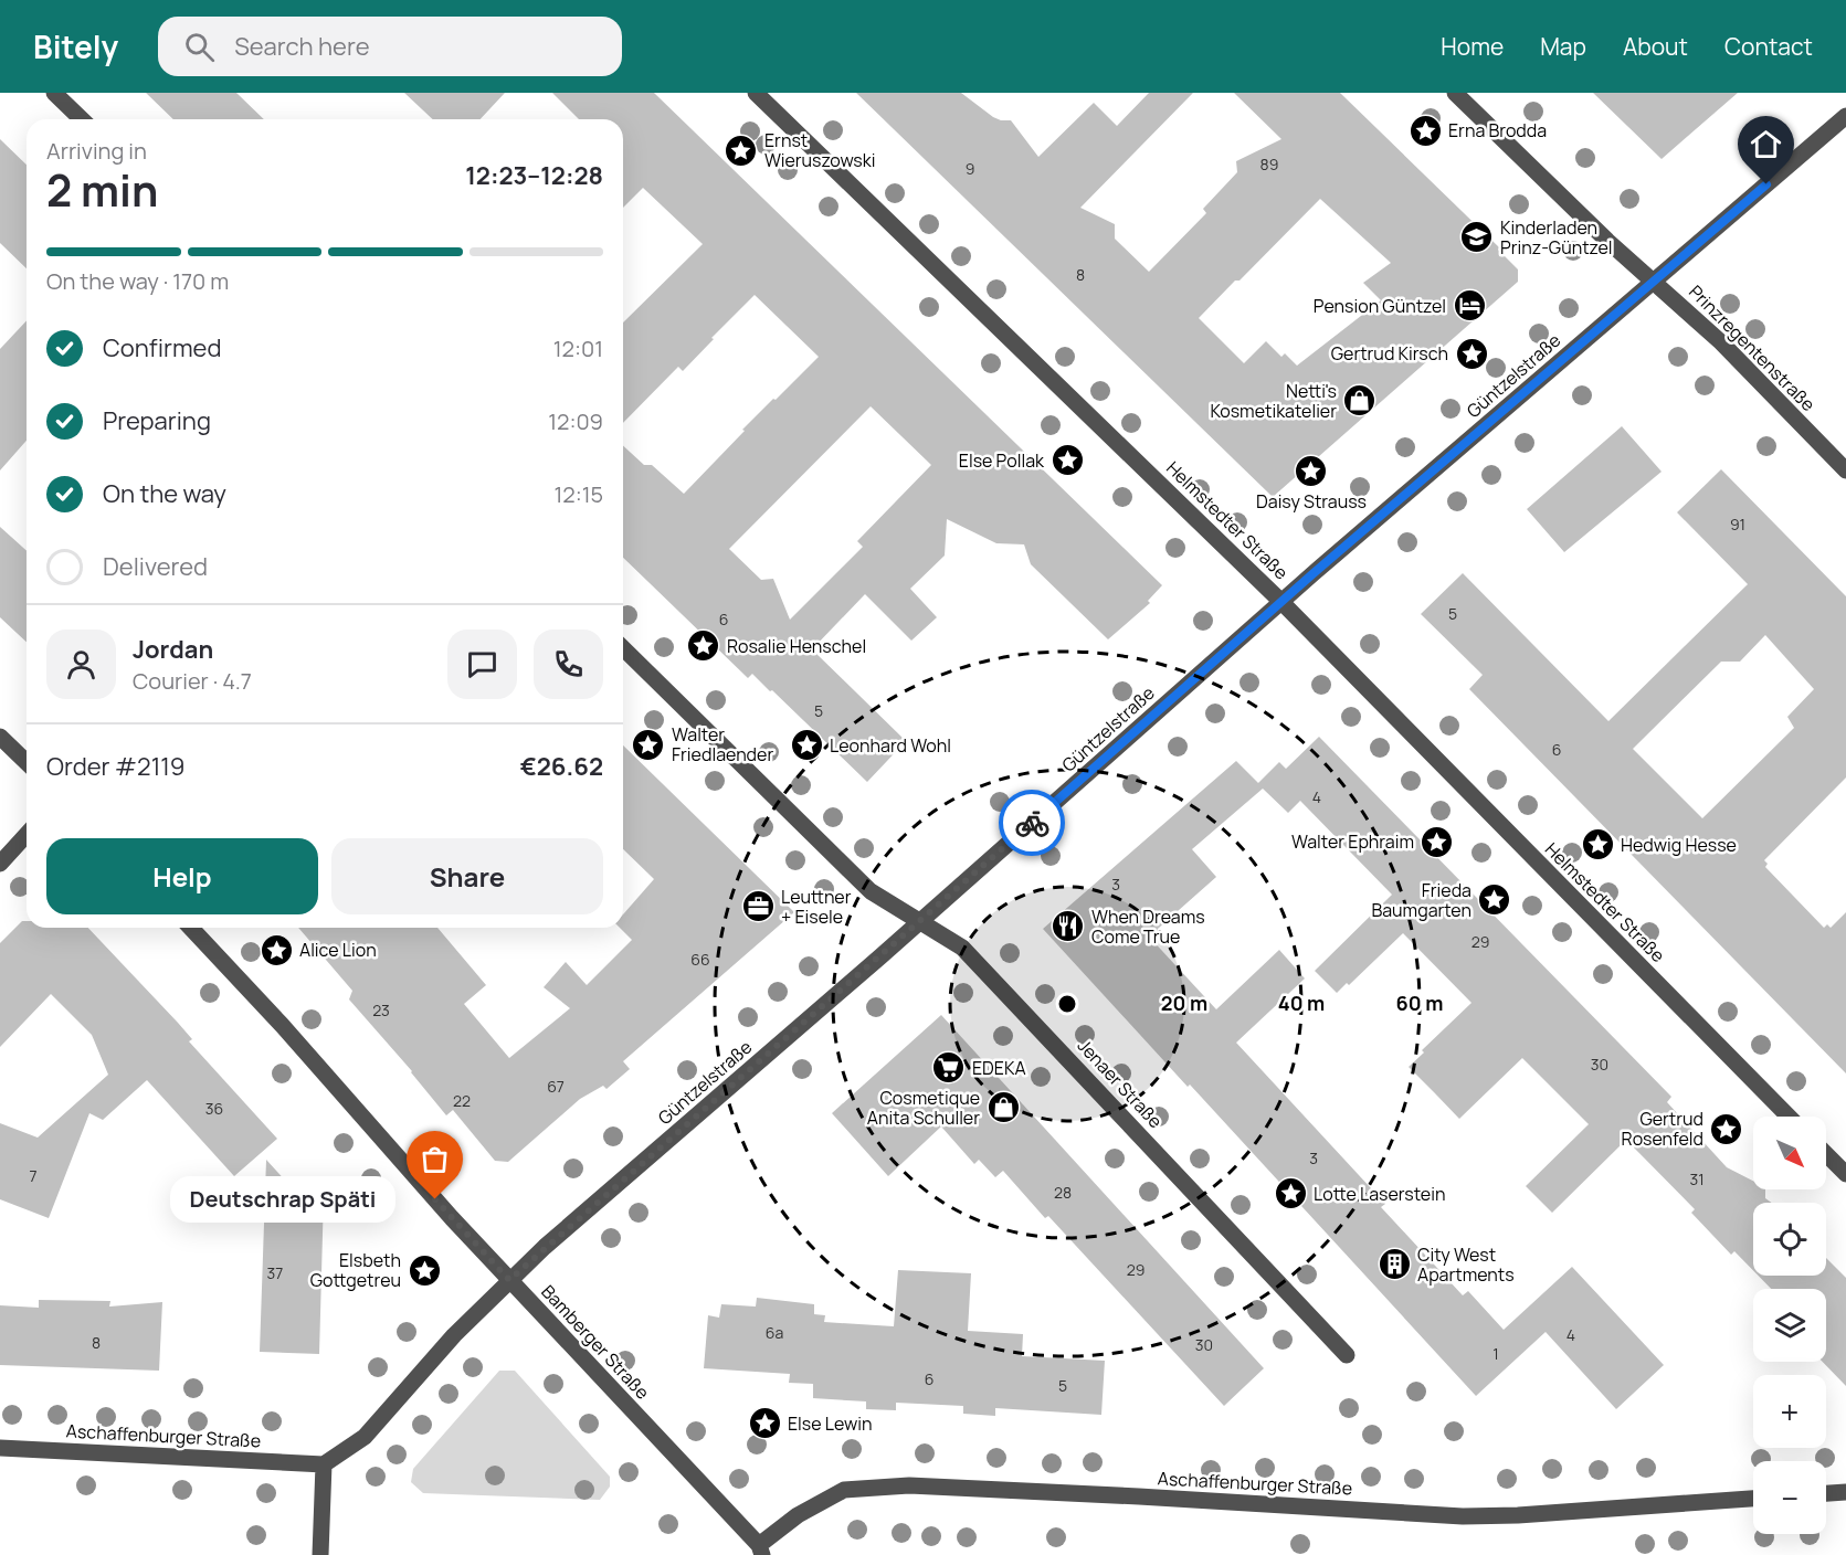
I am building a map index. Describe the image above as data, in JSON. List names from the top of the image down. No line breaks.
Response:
{"streets":{"street":["Prinzregentenstraße","Güntzelstraße","Helmstedter Straße","Jenaer Straße","Bamberger Straße","Aschaffenburger Straße"]},"crossings":[["Prinzregentenstraße","Güntzelstraße"],["Güntzelstraße","Helmstedter Straße"],["Güntzelstraße","Jenaer Straße"],["Güntzelstraße","Bamberger Straße"],["Güntzelstraße","Aschaffenburger Straße"],["Bamberger Straße","Aschaffenburger Straße"]],"places":{"place":["Erna Brodda","Ernst Wieruszowski","Gertrud Kirsch","Else Pollak","Daisy Strauss","Rosalie Henschel","Walter Friedlaender","Leonhard Wohl","Walter Ephraim","Hedwig Hesse","Frieda Baumgarten","Alice Lion","Gertrud Rosenfeld","Lotte Laserstein","Elsbeth Gottgetreu","Else Lewin"],"school or university":["Kinderladen Prinz-Güntzel"],"hotel":["Pension Güntzel"],"shop":["Netti's Kosmetikatelier","Cosmetique Anita Schuller"],"office":["Leuttner + Eisele"],"restaurant":["When Dreams Come True"],"supermarket":["EDEKA"],"other":["Deutschrap Späti"],"building":["City West Apartments"]},"house_numbers":["89","9","8","91","5","6","5","6","4","3","29","66","23","30","67","22","36","3","7","31","28","29","37","6a","4","8","30","1","6","5"],"north":"bottom right","page":{"header":"Bitely","search":"Search here","nav":["Home","Map","About","Contact"],"heading":["2 min","Arriving in","12:23–12:28"],"panel":["Jordan","Courier · 4.7","Order #2119","€26.62"],"bar":"On the way · 170 m","list":[["Confirmed","12:01"],["Preparing","12:09"],["On the way","12:15"],"Delivered"],"buttons":["Help","Share"],"map_buttons":["+","−"],"bubble":"Deutschrap Späti"},"rings":["20 m","40 m","60 m"]}
